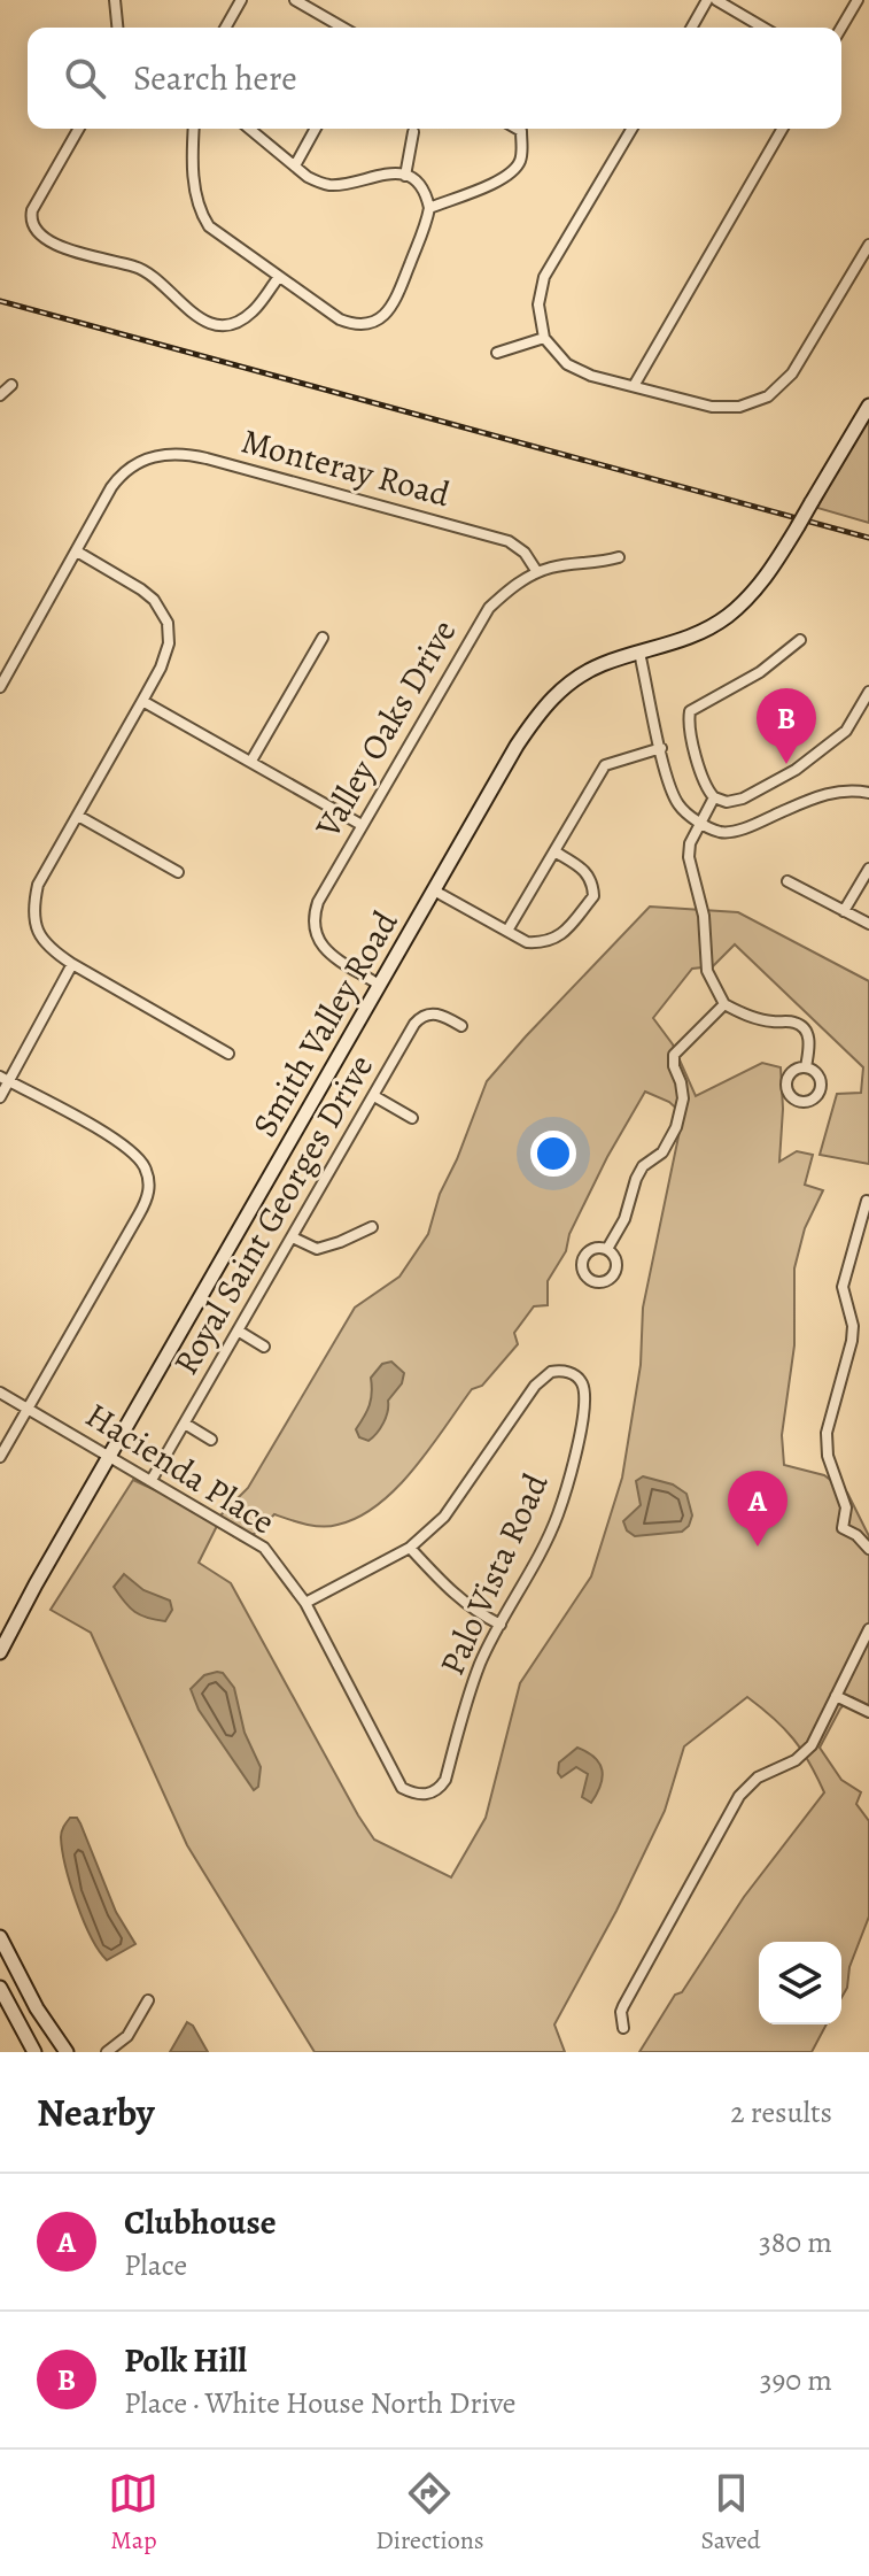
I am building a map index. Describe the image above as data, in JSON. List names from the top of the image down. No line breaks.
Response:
{"streets":{"main road":["Smith Valley Road"],"street":["Monteray Road","Valley Oaks Drive","Royal Saint Georges Drive","Hacienda Place","Palo Vista Road"]},"crossings":[["Monteray Road","Valley Oaks Drive"],["Valley Oaks Drive","Smith Valley Road"],["Smith Valley Road","Hacienda Place"],["Royal Saint Georges Drive","Hacienda Place"],["Hacienda Place","Palo Vista Road"]],"page":{"search":"Search here","pins":["B","A"],"heading":["Nearby","2 results"],"list":[{"mark":"A","name":"Clubhouse","note":"Place","value":"380 m"},{"mark":"B","name":"Polk Hill","note":"Place · White House North Drive","value":"390 m"}],"nav":["Map","Directions","Saved"]}}
